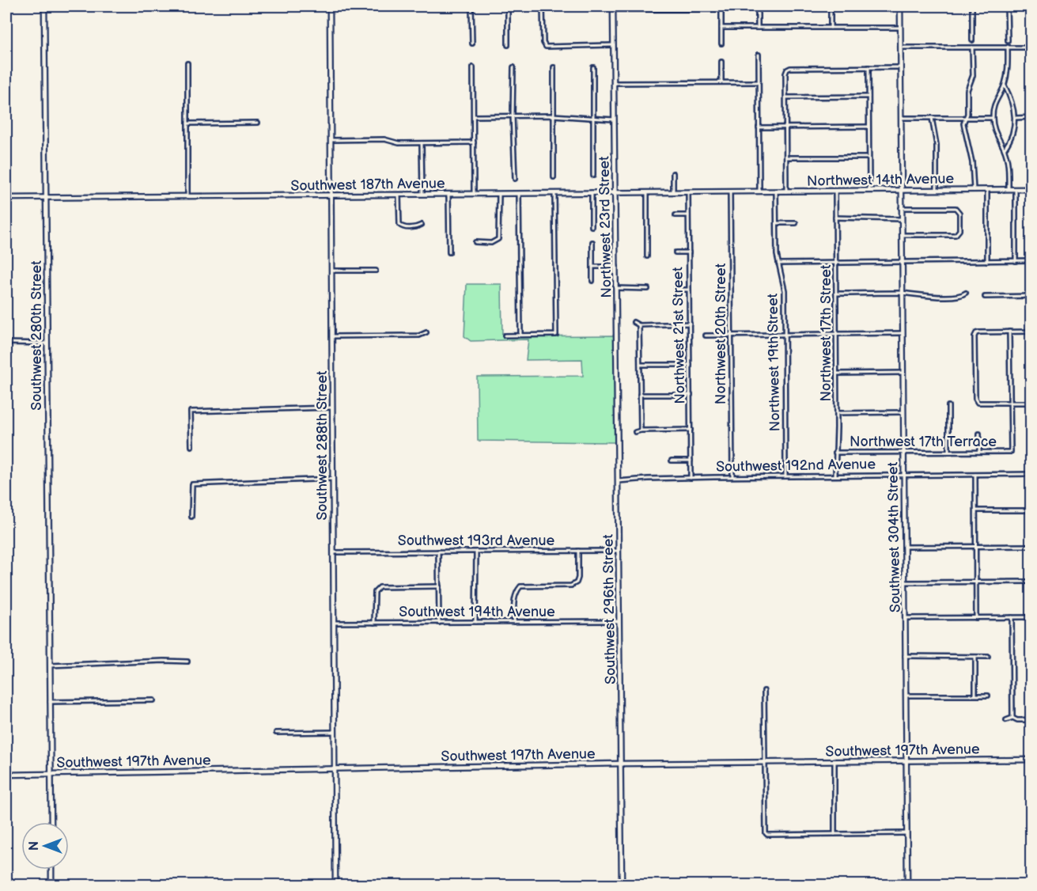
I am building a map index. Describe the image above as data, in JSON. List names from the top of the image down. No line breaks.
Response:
{"streets":{"street":["Northwest 14th Avenue","Southwest 187th Avenue","Northwest 23rd Street","Northwest 17th Street","Northwest 20th Street","Southwest 280th Street","Northwest 21st Street","Northwest 19th Street","Northwest 17th Terrace","Southwest 288th Street","Southwest 192nd Avenue","Southwest 304th Street","Southwest 193rd Avenue","Southwest 296th Street","Southwest 194th Avenue","Southwest 197th Avenue"]},"crossings":[["Northwest 14th Avenue","Southwest 187th Avenue"],["Northwest 14th Avenue","Northwest 17th Street"],["Northwest 14th Avenue","Northwest 20th Street"],["Northwest 14th Avenue","Northwest 19th Street"],["Northwest 14th Avenue","Southwest 304th Street"],["Southwest 187th Avenue","Northwest 23rd Street"],["Southwest 187th Avenue","Northwest 20th Street"],["Southwest 187th Avenue","Southwest 280th Street"],["Southwest 187th Avenue","Northwest 21st Street"],["Southwest 187th Avenue","Southwest 288th Street"],["Northwest 23rd Street","Southwest 296th Street"],["Northwest 17th Street","Northwest 17th Terrace"],["Northwest 17th Street","Southwest 192nd Avenue"],["Northwest 20th Street","Southwest 192nd Avenue"],["Northwest 21st Street","Southwest 192nd Avenue"],["Northwest 19th Street","Southwest 192nd Avenue"],["Northwest 17th Terrace","Southwest 304th Street"],["Southwest 288th Street","Southwest 193rd Avenue"],["Southwest 288th Street","Southwest 194th Avenue"],["Southwest 288th Street","Southwest 197th Avenue"],["Southwest 192nd Avenue","Southwest 304th Street"],["Southwest 192nd Avenue","Southwest 296th Street"],["Southwest 304th Street","Southwest 197th Avenue"],["Southwest 193rd Avenue","Southwest 296th Street"],["Southwest 296th Street","Southwest 194th Avenue"],["Southwest 296th Street","Southwest 197th Avenue"]],"north":"left"}
